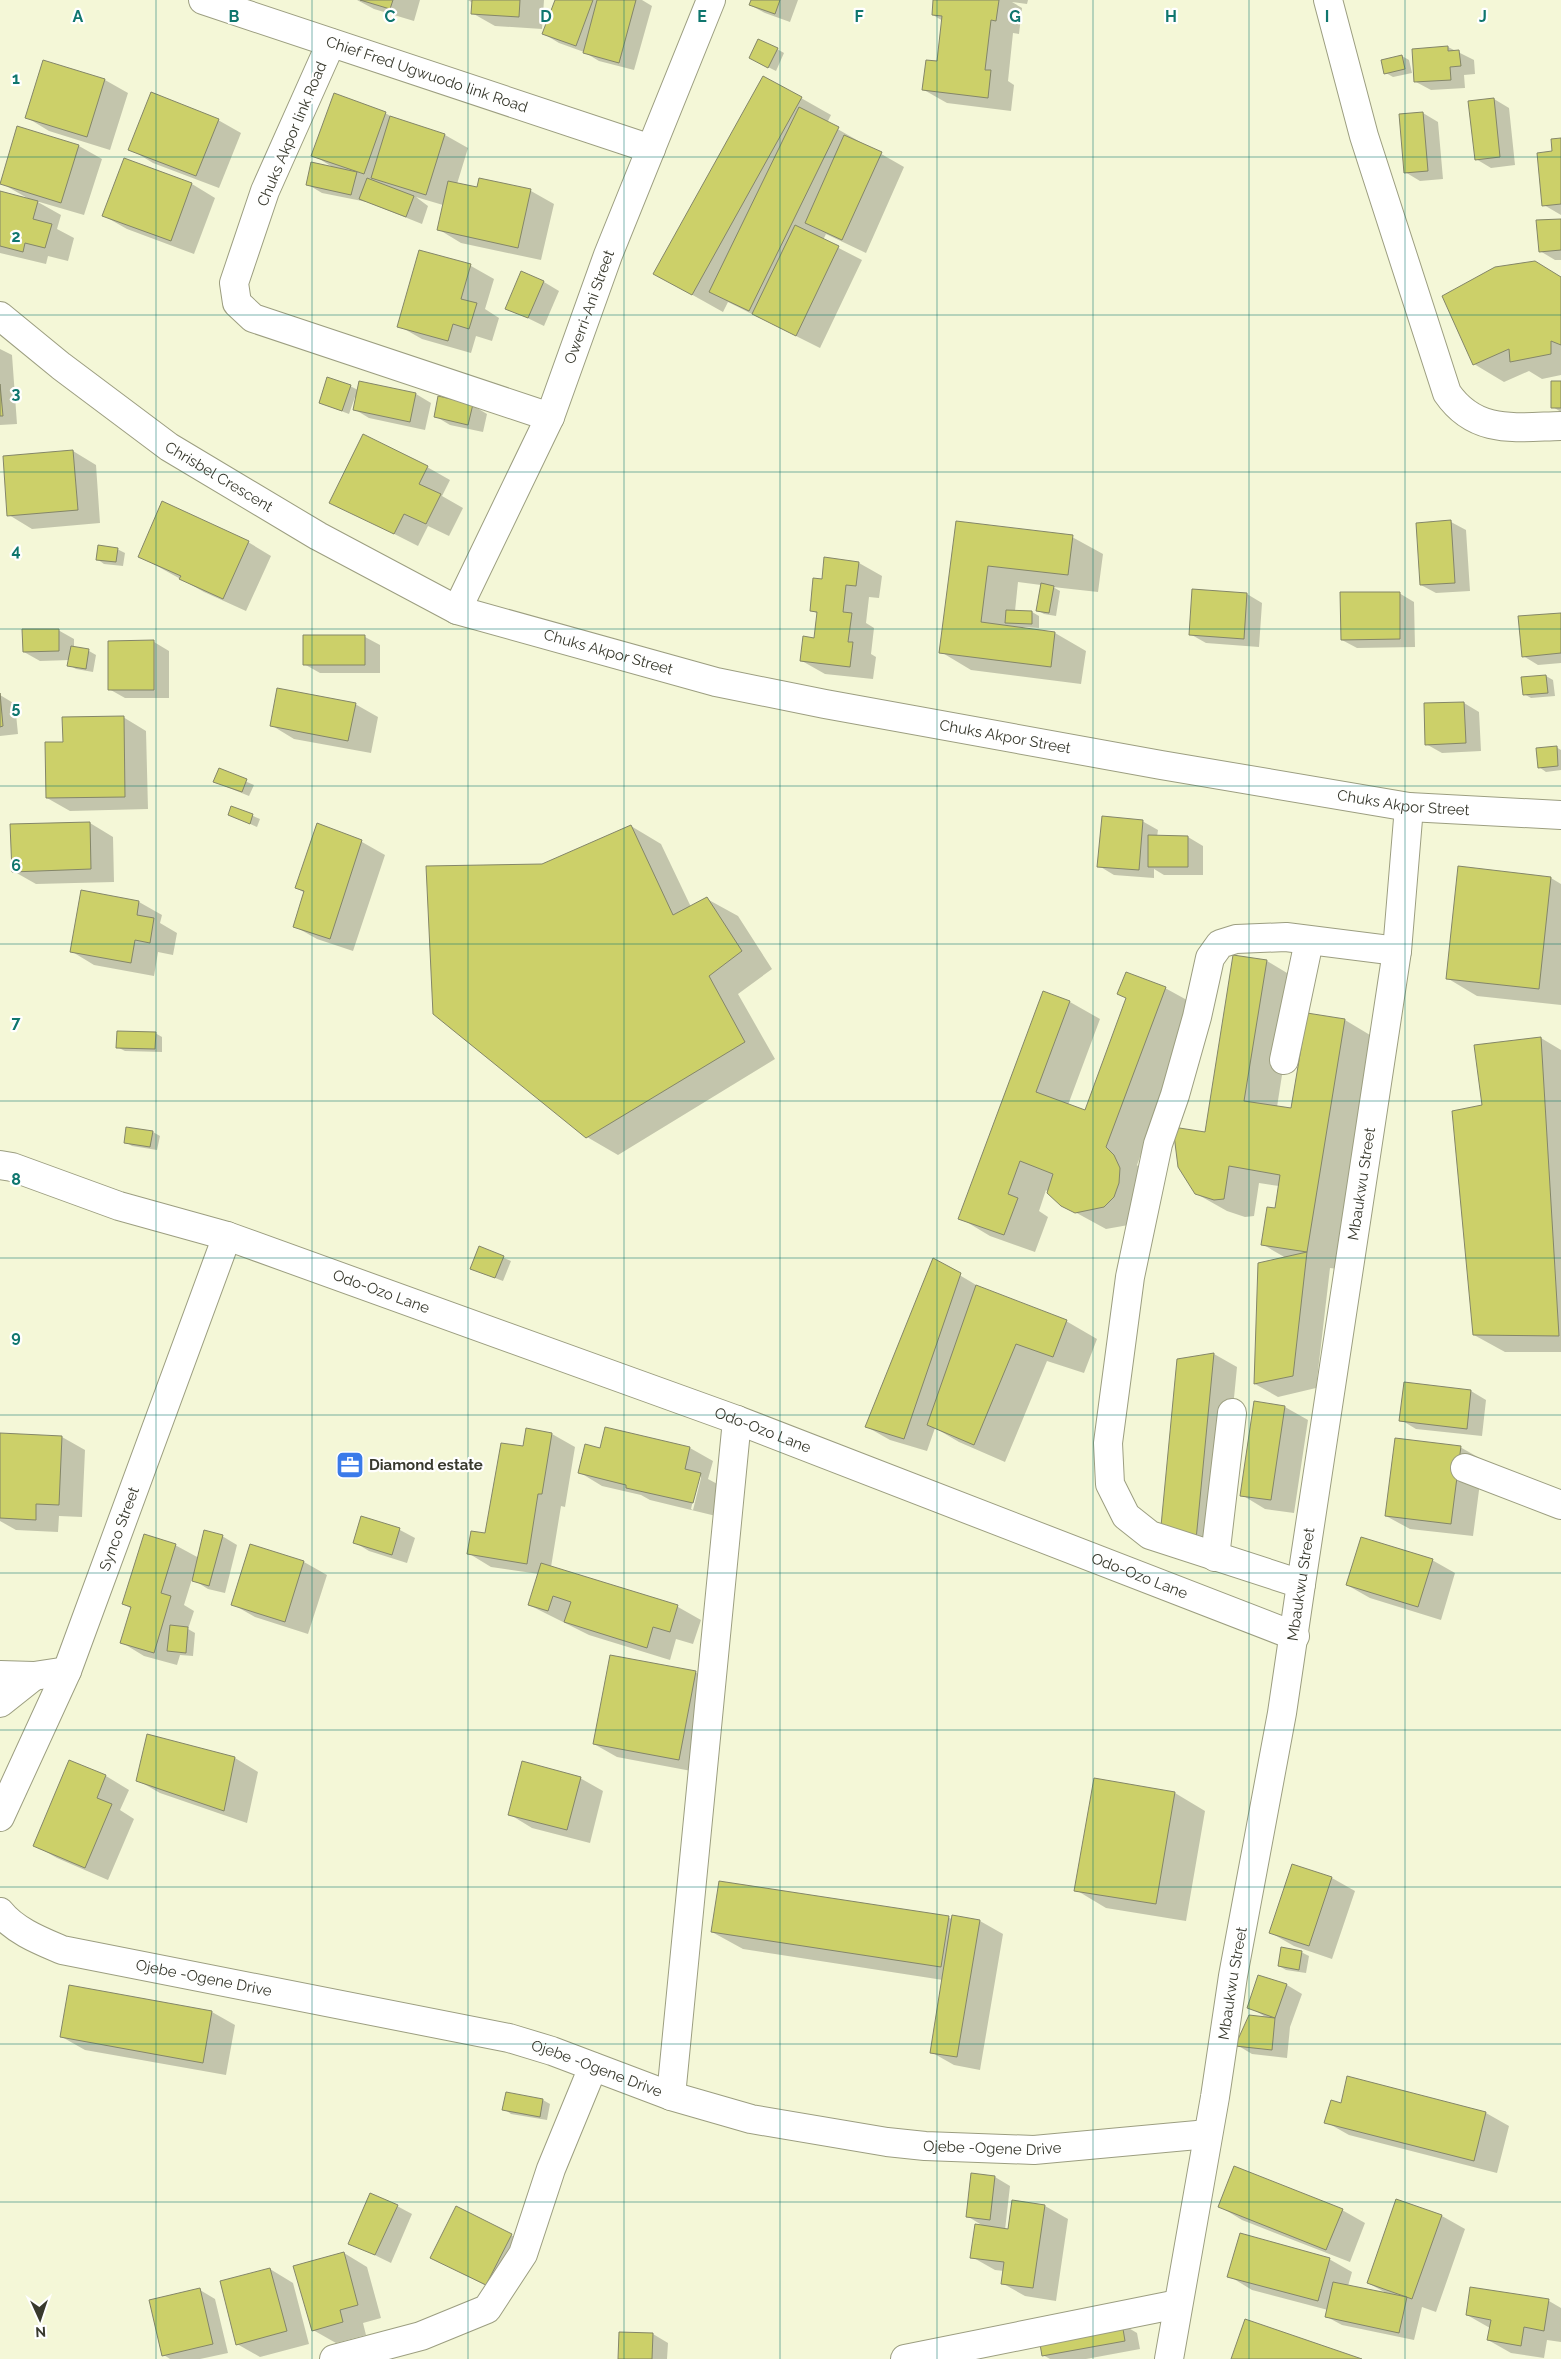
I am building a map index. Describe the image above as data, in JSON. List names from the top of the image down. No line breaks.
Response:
{"streets":{"street":["Chief Fred Ugwuodo link Road","Chuks Akpor link Road","Owerri-Ani Street","Chrisbel Crescent","Chuks Akpor Street","Mbaukwu Street","Odo-Ozo Lane","Synco Street","Ojebe -Ogene Drive"]},"crossings":[["Chief Fred Ugwuodo link Road","Chuks Akpor link Road"],["Chief Fred Ugwuodo link Road","Owerri-Ani Street"],["Chuks Akpor link Road","Owerri-Ani Street"],["Owerri-Ani Street","Chrisbel Crescent"],["Owerri-Ani Street","Chuks Akpor Street"],["Chrisbel Crescent","Chuks Akpor Street"],["Chuks Akpor Street","Mbaukwu Street"],["Mbaukwu Street","Odo-Ozo Lane"],["Mbaukwu Street","Ojebe -Ogene Drive"],["Odo-Ozo Lane","Synco Street"]],"places":{"office":["Diamond estate"]},"north":"bottom","grid":{"columns":["A","B","C","D","E","F","G","H","I","J"],"rows":["1","2","3","4","5","6","7","8","9"]}}
